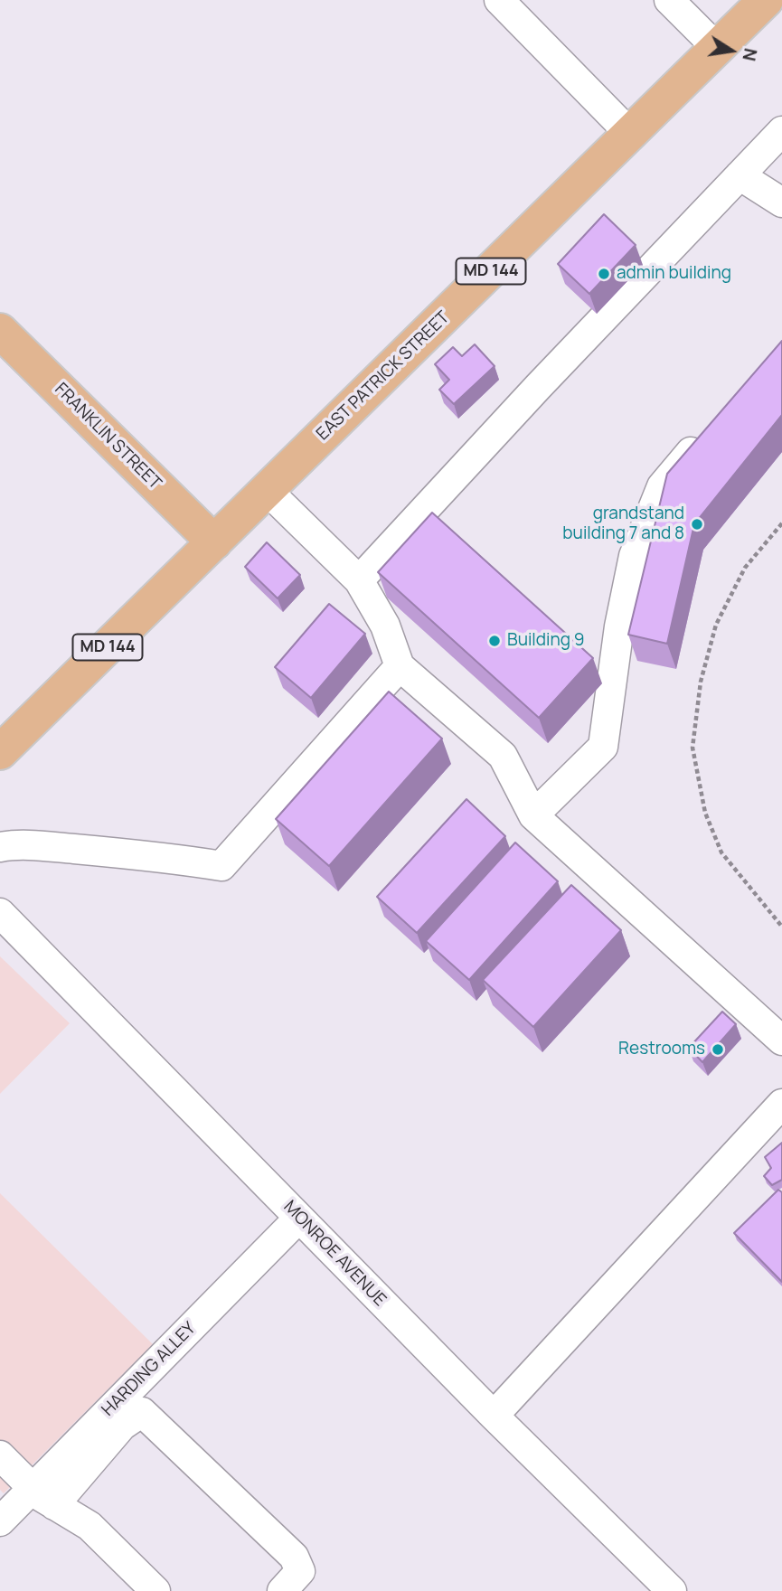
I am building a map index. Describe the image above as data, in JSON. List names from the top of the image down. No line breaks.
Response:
{"streets":{"main road":["MD 144","EAST PATRICK STREET","FRANKLIN STREET"],"street":["MONROE AVENUE","HARDING ALLEY"]},"crossings":[["EAST PATRICK STREET","FRANKLIN STREET"],["MONROE AVENUE","HARDING ALLEY"]],"places":["admin building","grandstand building 7 and 8","Building 9","Restrooms"],"north":"right"}
